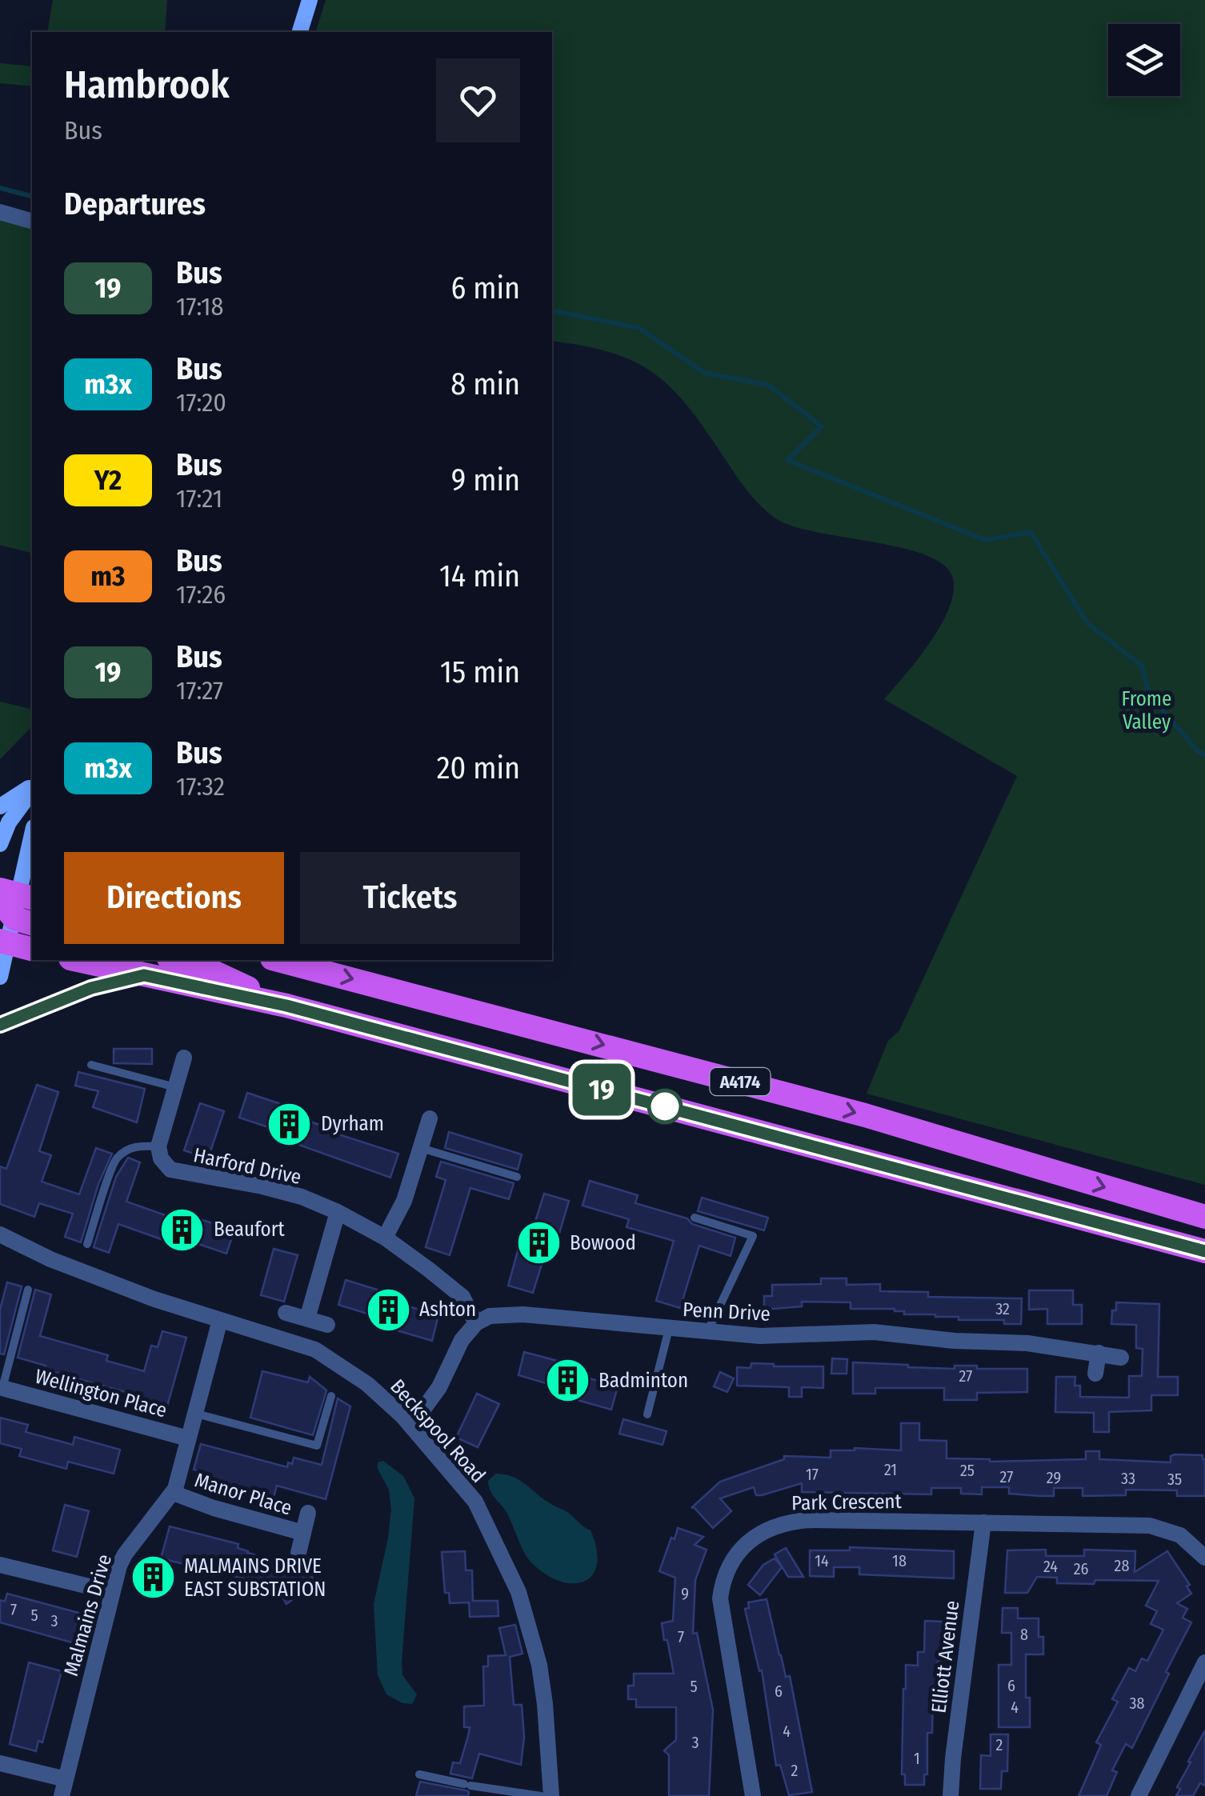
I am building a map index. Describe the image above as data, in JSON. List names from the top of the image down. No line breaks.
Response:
{"streets":{"highway":["A4174"],"street":["Harford Drive","Penn Drive","Wellington Place","Beckspool Road","Manor Place","Park Crescent","Malmains Drive","Elliott Avenue"]},"crossings":[["Harford Drive","Penn Drive"],["Wellington Place","Malmains Drive"],["Beckspool Road","Malmains Drive"],["Manor Place","Malmains Drive"],["Park Crescent","Elliott Avenue"]],"parks":["Frome Valley"],"places":{"building":["Dyrham","Beaufort","Bowood","Ashton","Badminton","MALMAINS DRIVE EAST SUBSTATION"]},"lines":["bus line 19"],"house_numbers":["32","27","21","25","17","27","29","33","35","14","18","28","24","26","9","7","5","3","8","7","6","5","6","38","4","4","3","2","1","2"],"page":{"on_map":"19","heading":[["Hambrook","Bus"],"Departures"],"list":[{"mark":"19","name":"Bus","note":"17:18","value":"6 min"},{"mark":"m3x","name":"Bus","note":"17:20","value":"8 min"},{"mark":"Y2","name":"Bus","note":"17:21","value":"9 min"},{"mark":"m3","name":"Bus","note":"17:26","value":"14 min"},{"mark":"19","name":"Bus","note":"17:27","value":"15 min"},{"mark":"m3x","name":"Bus","note":"17:32","value":"20 min"}],"buttons":["Directions","Tickets"]}}
